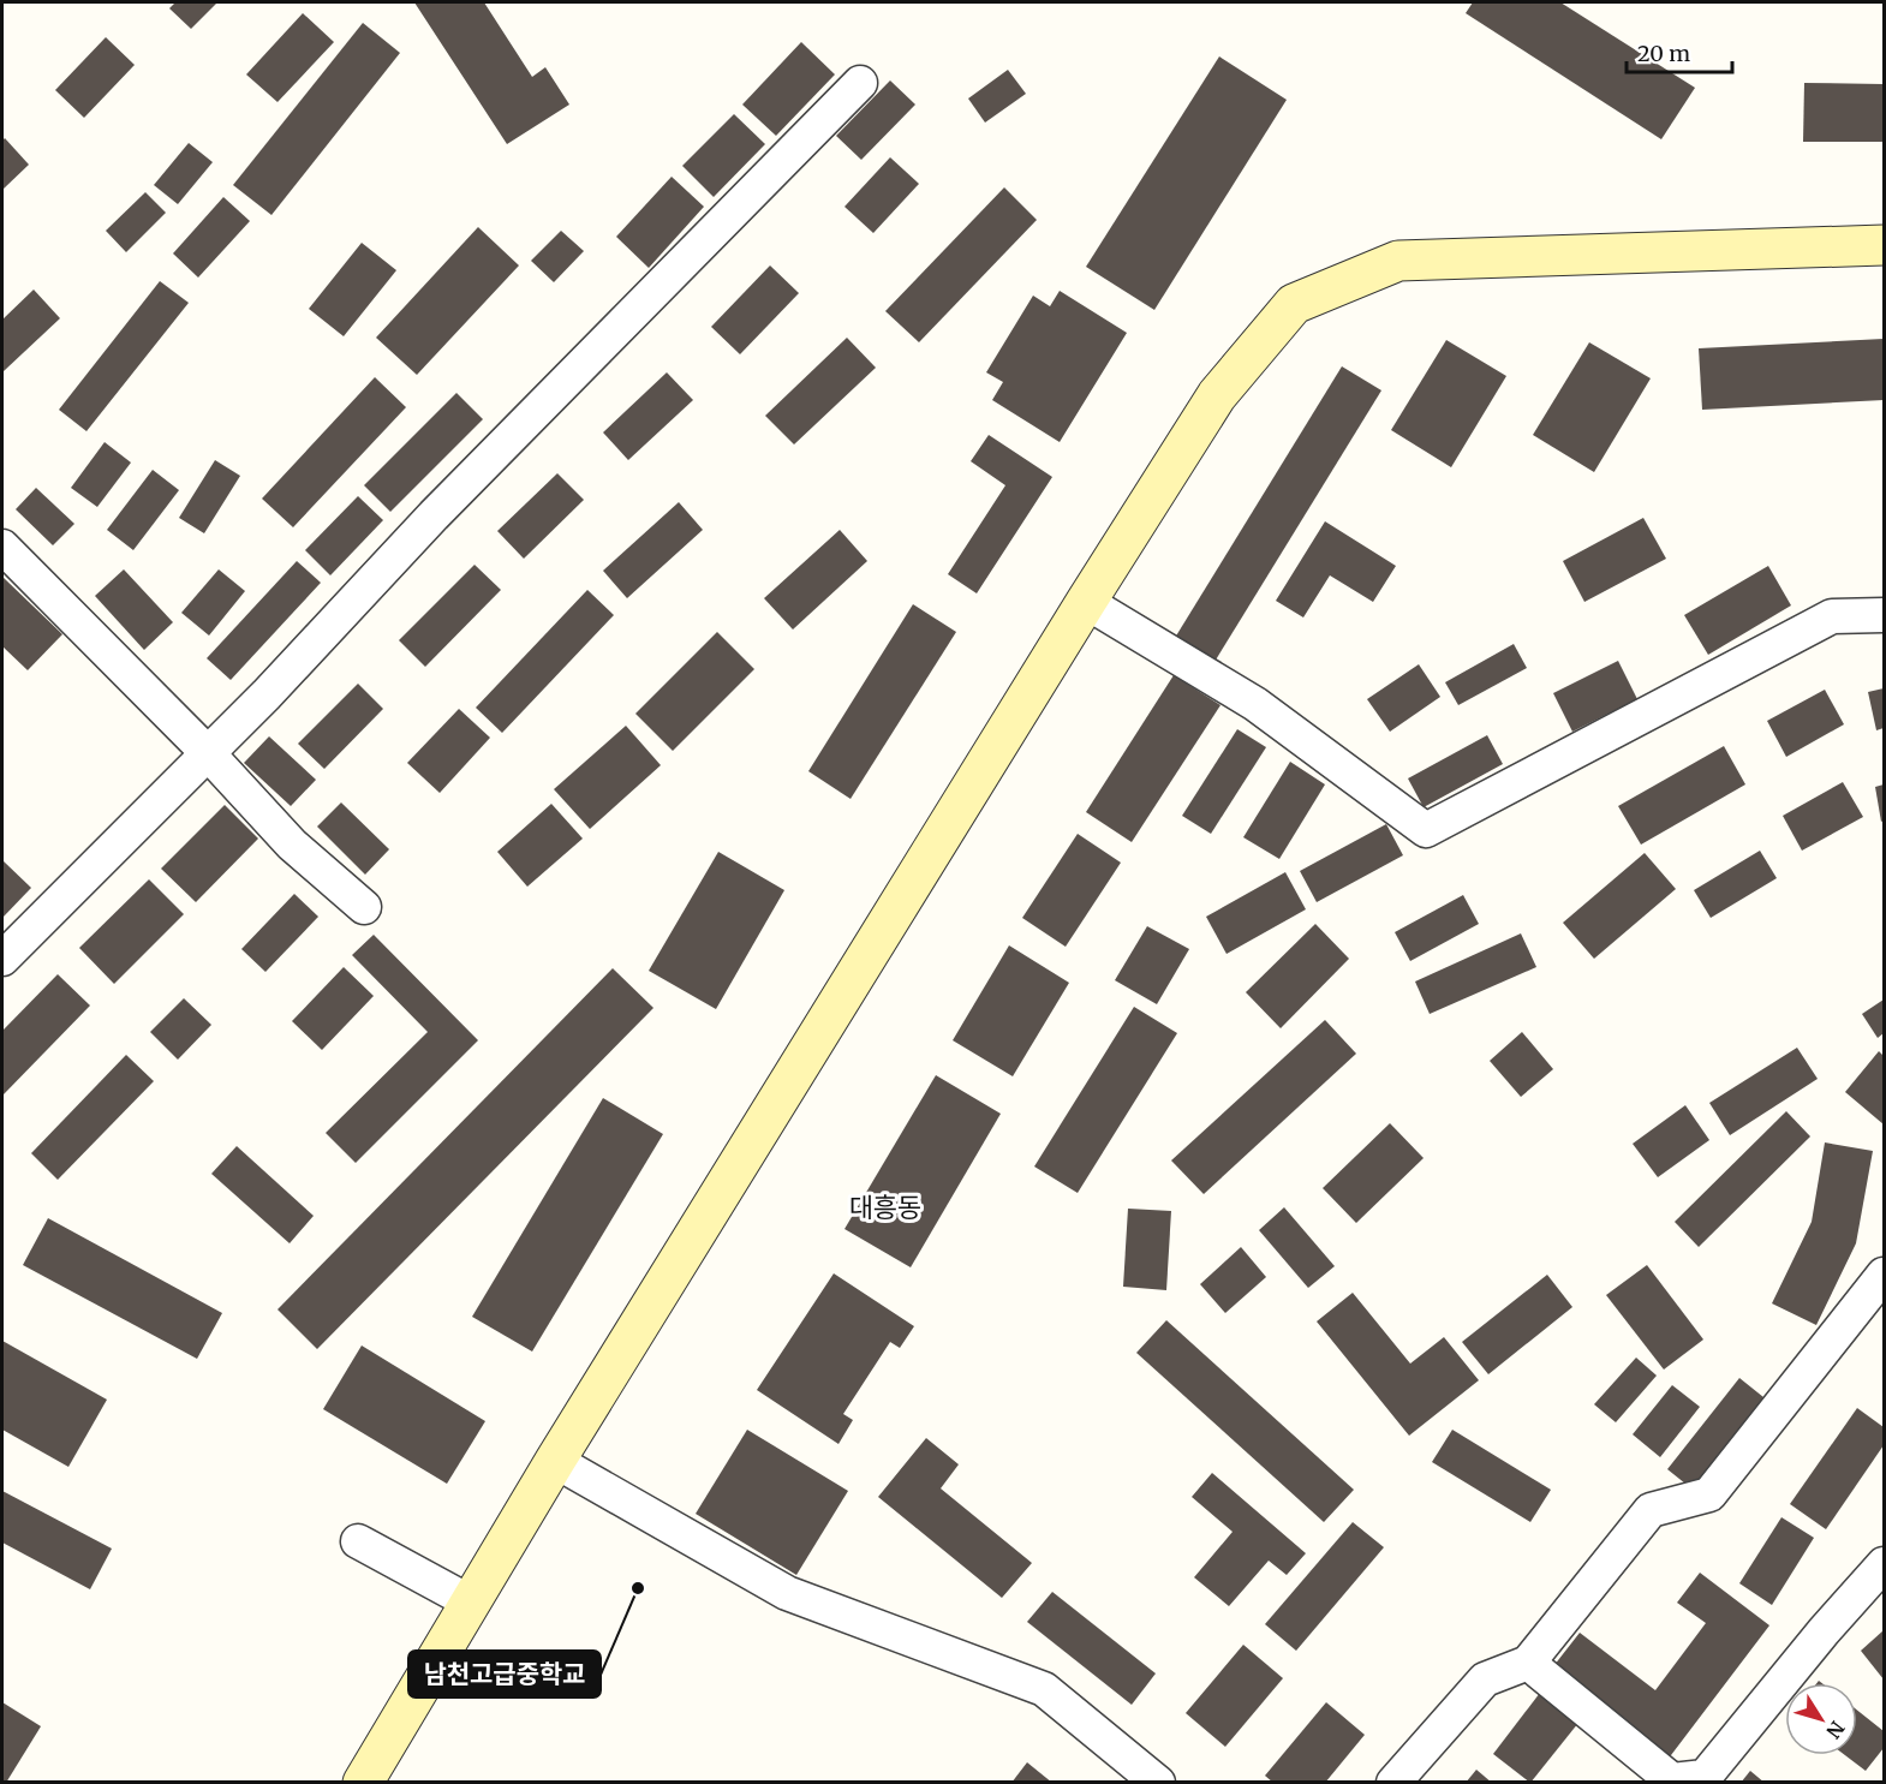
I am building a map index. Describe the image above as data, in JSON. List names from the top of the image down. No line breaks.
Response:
{"districts":["대흥동"],"places":["남천고급중학교"],"scale_bar":"20 m","north":"bottom right"}
